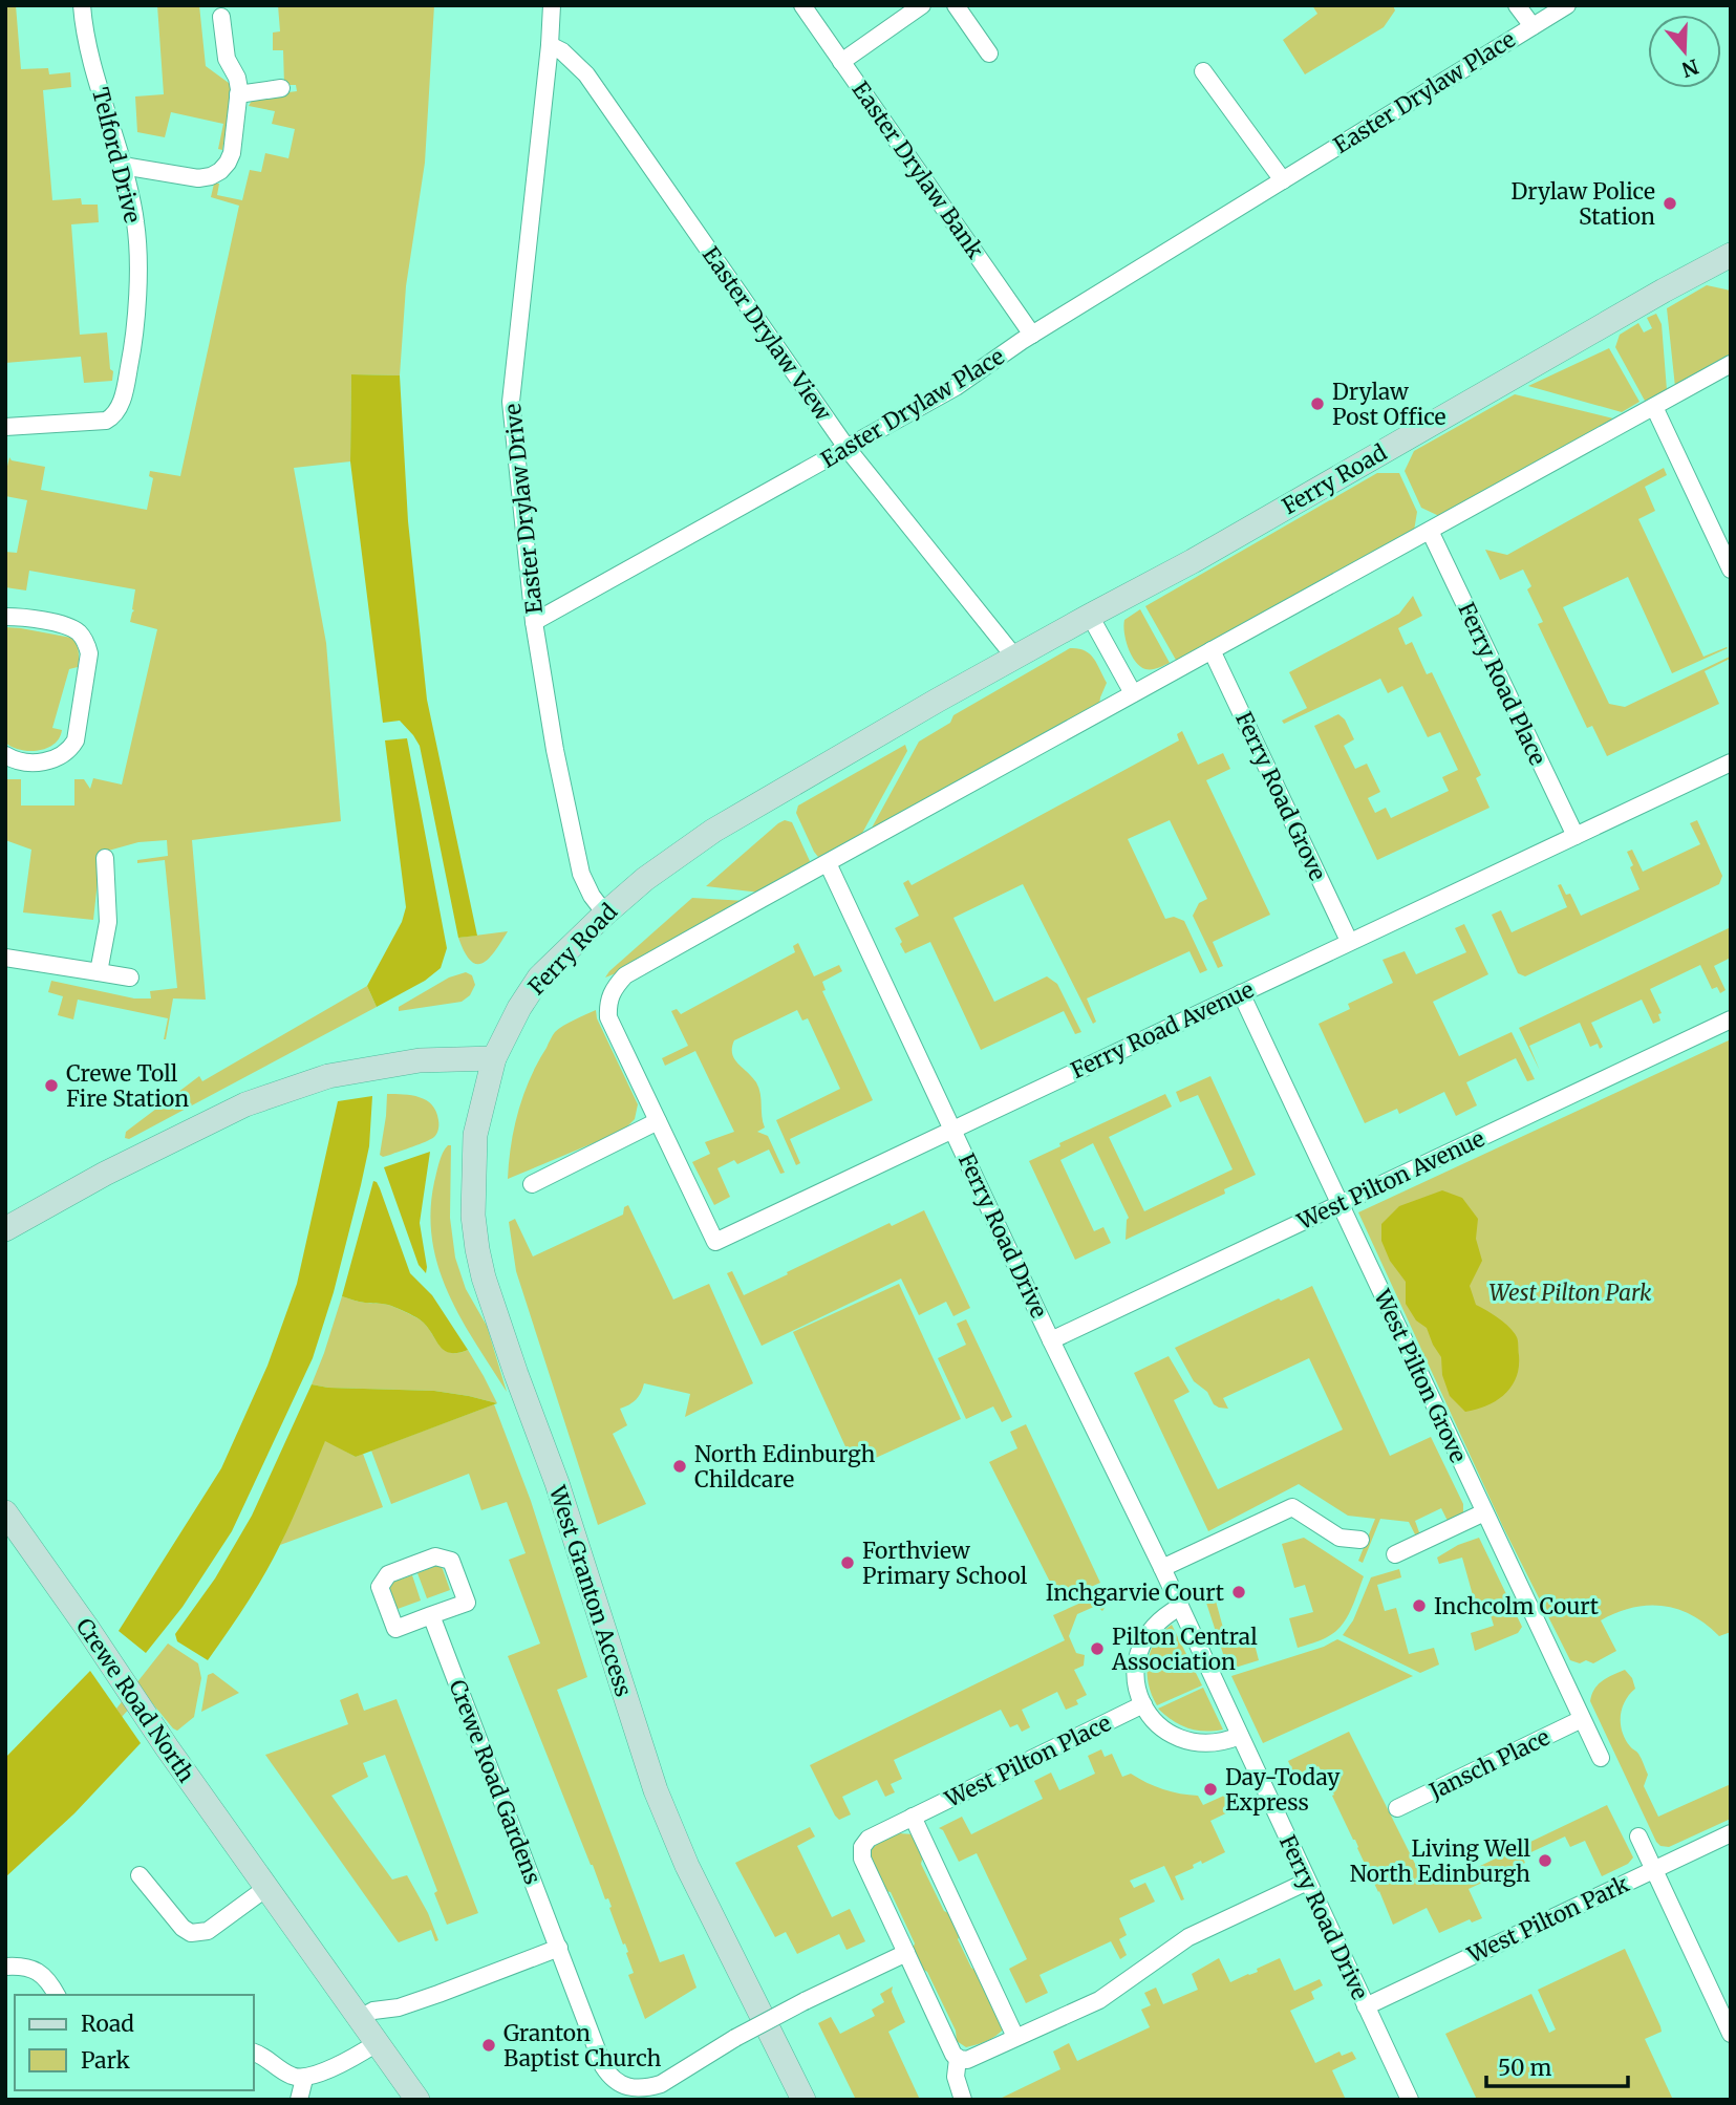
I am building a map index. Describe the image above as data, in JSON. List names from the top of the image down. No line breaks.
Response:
{"streets":{"main road":["Ferry Road","West Granton Access","Crewe Road North"],"street":["Easter Drylaw Place","Telford Drive","Easter Drylaw Bank","Easter Drylaw View","Easter Drylaw Drive","Ferry Road Place","Ferry Road Grove","Ferry Road Avenue","West Pilton Avenue","Ferry Road Drive","West Pilton Grove","West Pilton Place","Jansch Place","Crewe Road Gardens","West Pilton Park"]},"crossings":[["Easter Drylaw Place","Easter Drylaw Bank"],["Easter Drylaw Place","Easter Drylaw View"],["Easter Drylaw Place","Easter Drylaw Drive"],["Easter Drylaw View","Ferry Road"],["Easter Drylaw View","Easter Drylaw Drive"],["Ferry Road","Easter Drylaw Drive"],["Ferry Road","West Granton Access"],["Ferry Road Place","Ferry Road Avenue"],["Ferry Road Grove","Ferry Road Avenue"],["Ferry Road Avenue","Ferry Road Drive"],["Ferry Road Avenue","West Pilton Grove"],["West Pilton Avenue","Ferry Road Drive"],["West Pilton Avenue","West Pilton Grove"],["Ferry Road Drive","West Pilton Park"],["West Pilton Grove","Jansch Place"],["West Pilton Place","Crewe Road Gardens"]],"parks":["West Pilton Park"],"places":["Drylaw Police Station","Drylaw Post Office","Crewe Toll Fire Station","North Edinburgh Childcare","Forthview Primary School","Inchgarvie Court","Inchcolm Court","Pilton Central Association","Day-Today Express","Living Well North Edinburgh","Granton Baptist Church"],"legend":["Road","Park"],"scale_bar":"50 m","north":"bottom"}
